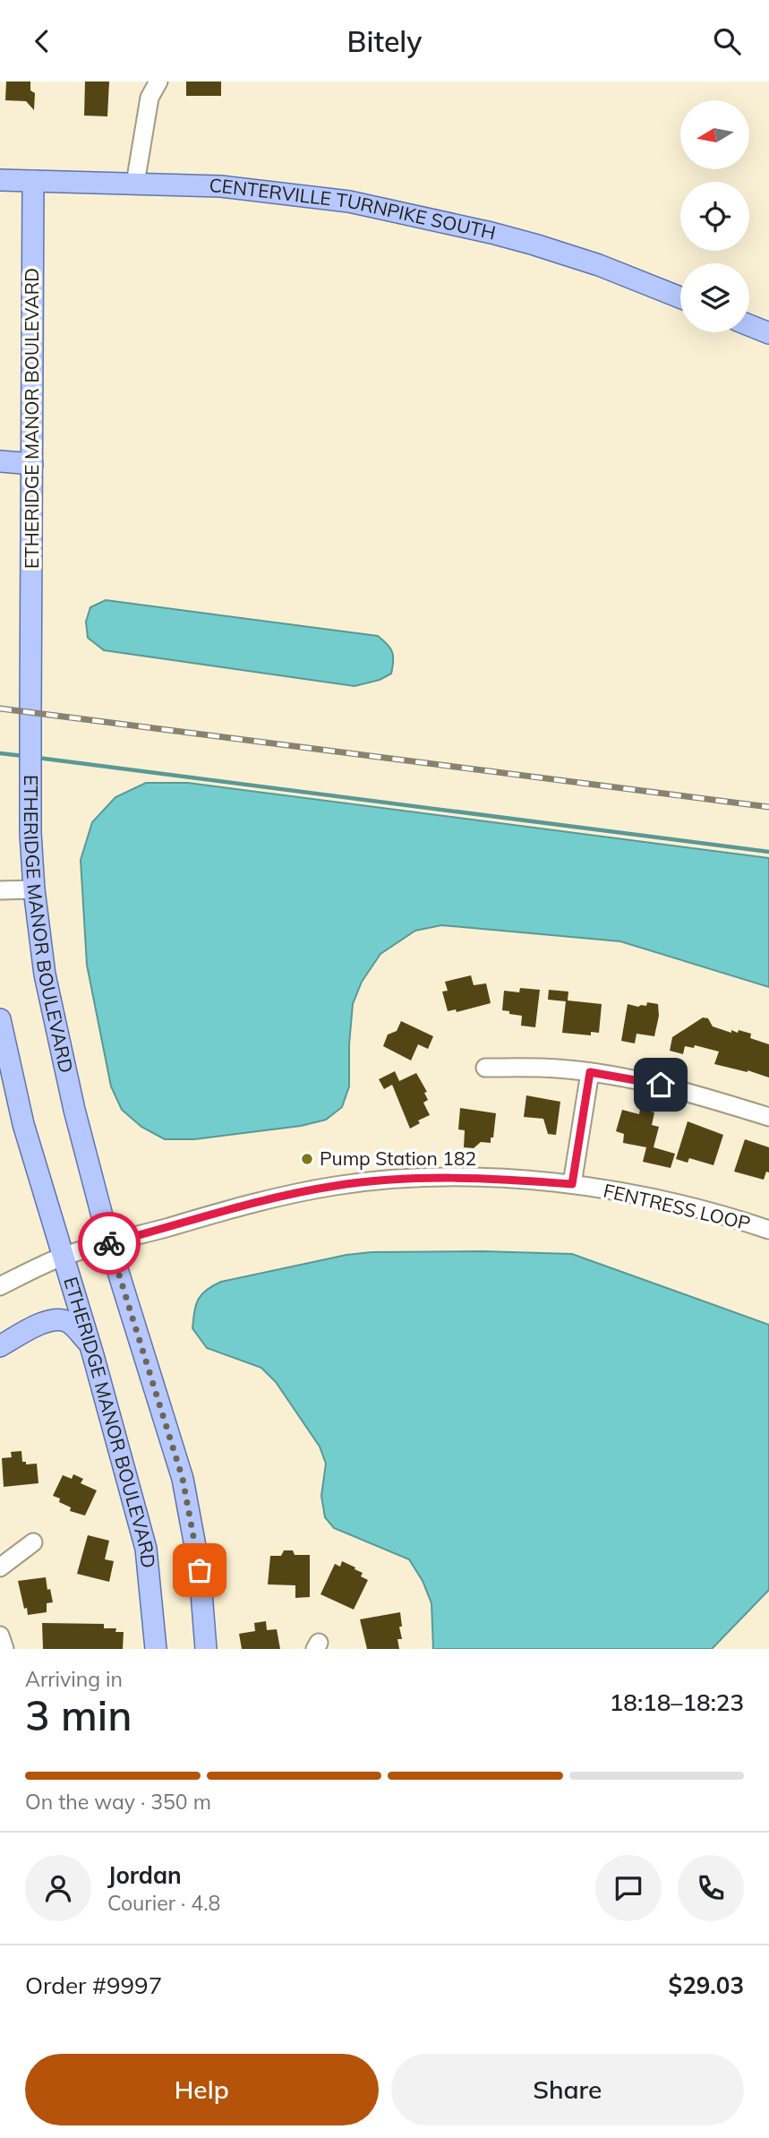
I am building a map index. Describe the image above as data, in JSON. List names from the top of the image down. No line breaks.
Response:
{"streets":{"main road":["CENTERVILLE TURNPIKE SOUTH","ETHERIDGE MANOR BOULEVARD"],"street":["FENTRESS LOOP"]},"crossings":[["CENTERVILLE TURNPIKE SOUTH","ETHERIDGE MANOR BOULEVARD"],["ETHERIDGE MANOR BOULEVARD","FENTRESS LOOP"]],"places":["Pump Station 182"],"north":"left","page":{"header":"Bitely","heading":["3 min","Arriving in","18:18–18:23"],"panel":["Jordan","Courier · 4.8","Order #9997","$29.03"],"bar":"On the way · 350 m","buttons":["Help","Share"]}}
